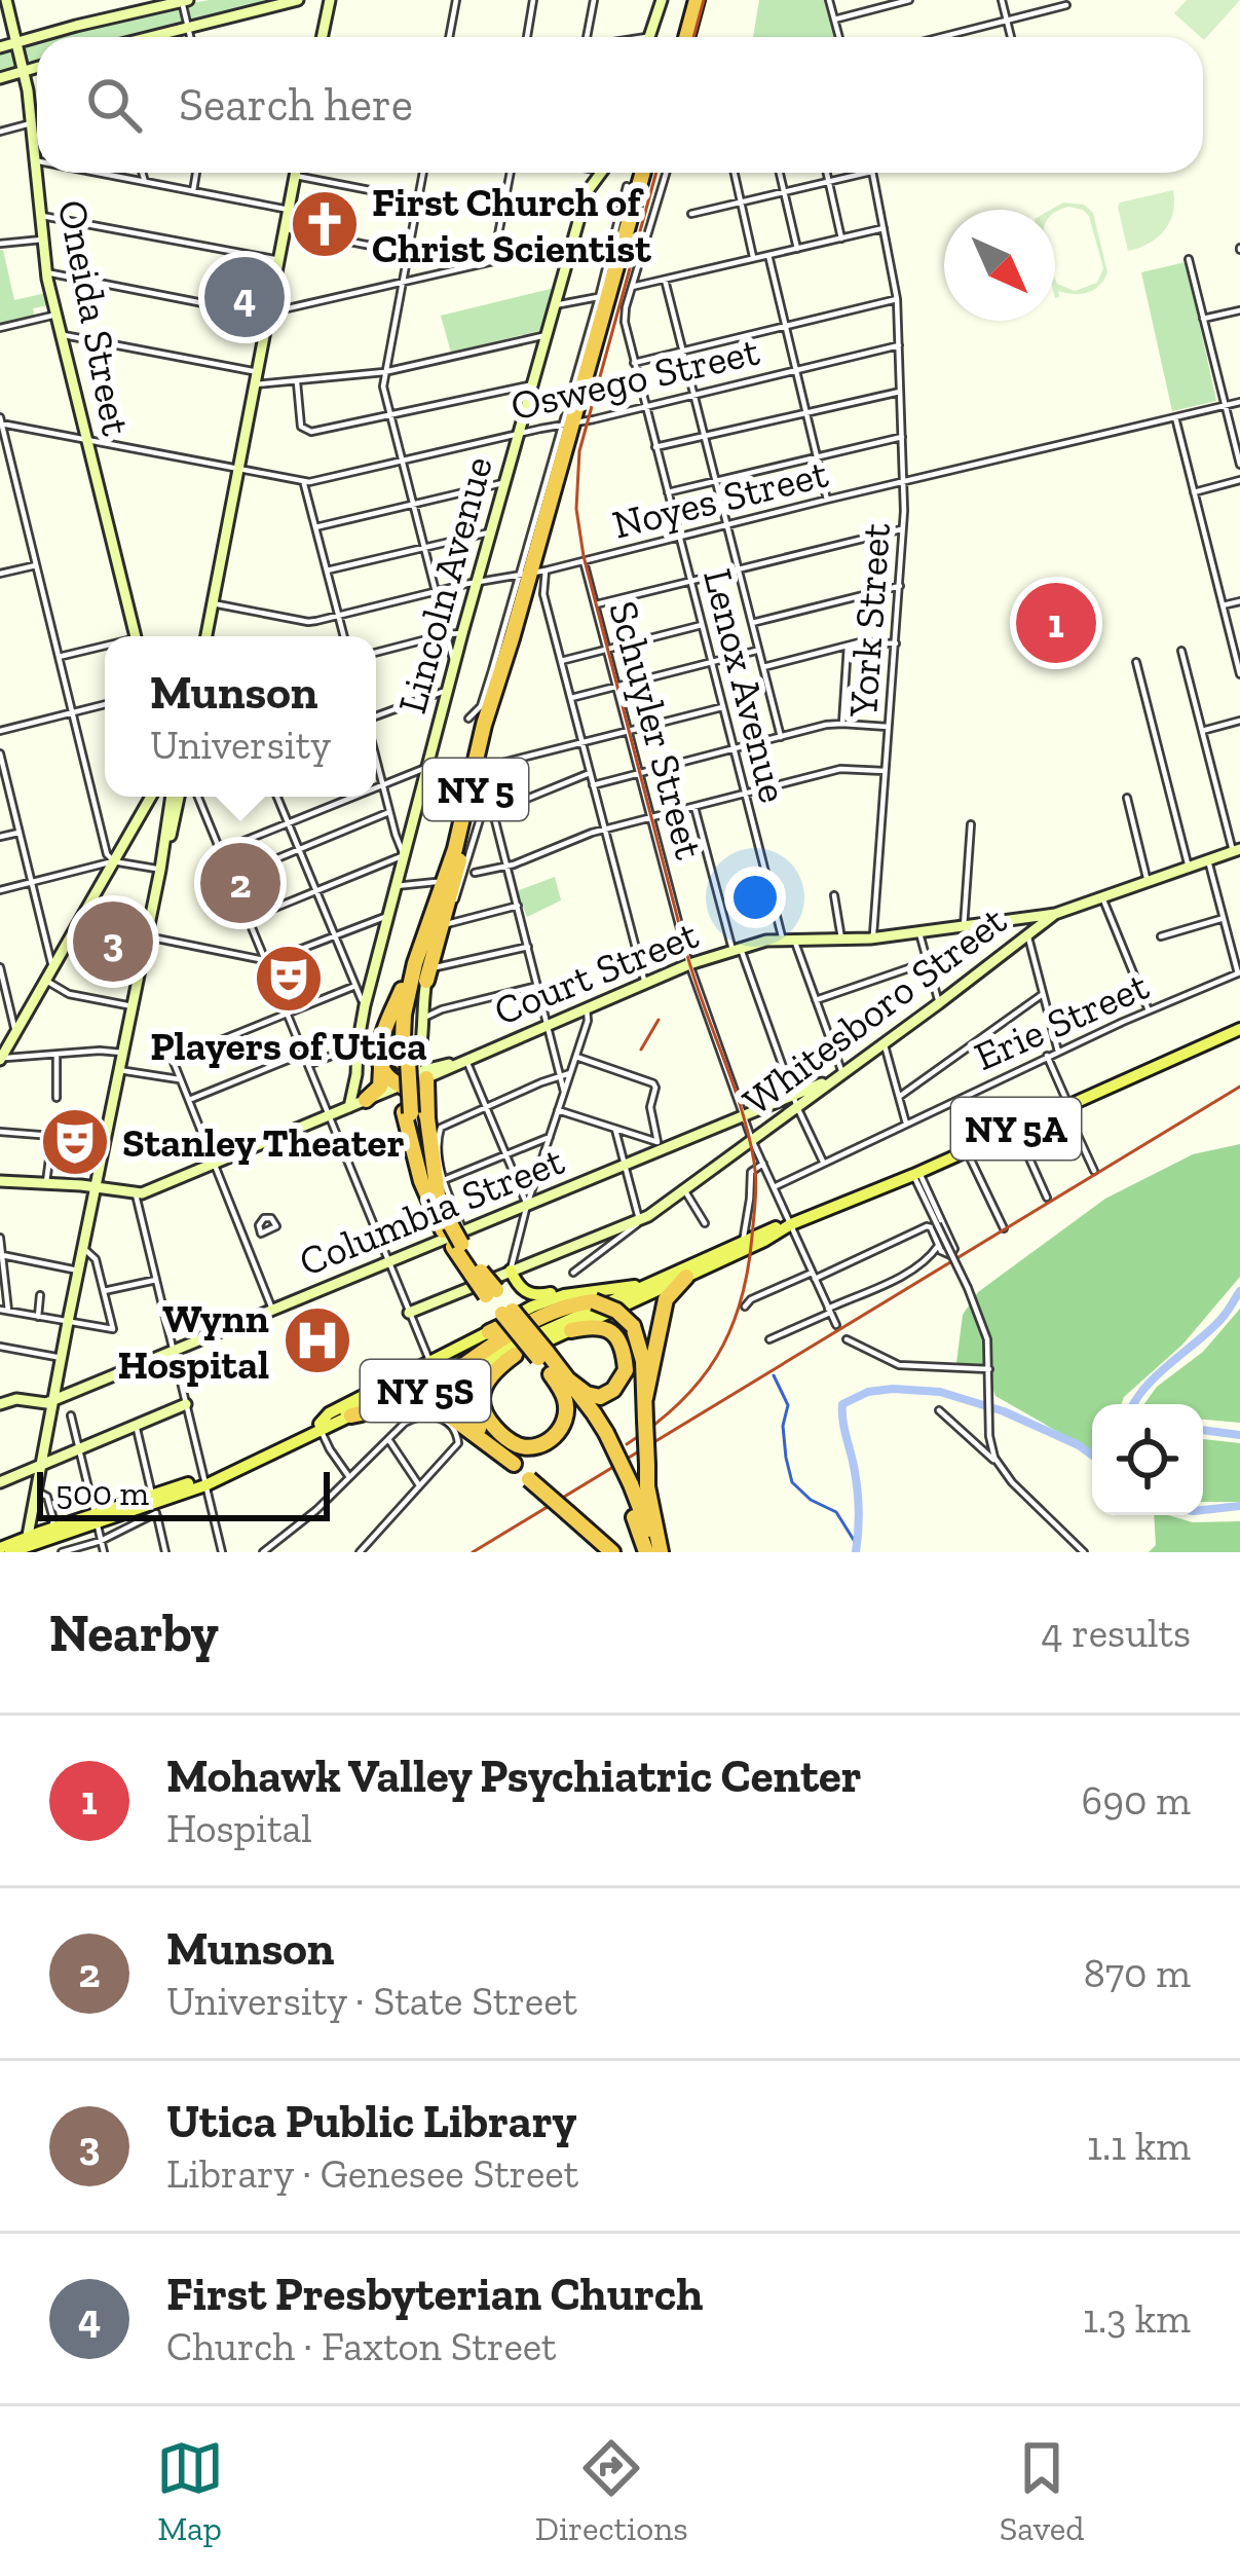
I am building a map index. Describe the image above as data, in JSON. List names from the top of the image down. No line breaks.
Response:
{"streets":{"highway":["NY 5"],"main road":["NY 5A","NY 5S"],"street":["Oneida Street","Oswego Street","Noyes Street","Lincoln Avenue","York Street","Lenox Avenue","Schuyler Street","Court Street","Whitesboro Street","Erie Street","Columbia Street"]},"crossings":[["Oneida Street","Oswego Street"],["Oswego Street","Lincoln Avenue"],["Oswego Street","York Street"],["Oswego Street","Lenox Avenue"],["Oswego Street","NY 5"],["Noyes Street","Lincoln Avenue"],["Noyes Street","York Street"],["Noyes Street","Lenox Avenue"],["Noyes Street","Schuyler Street"],["Noyes Street","NY 5"],["Lincoln Avenue","Court Street"],["York Street","Court Street"],["Lenox Avenue","Court Street"],["Lenox Avenue","Whitesboro Street"],["Lenox Avenue","Columbia Street"],["Schuyler Street","Court Street"],["Schuyler Street","Whitesboro Street"],["Schuyler Street","Erie Street"],["Schuyler Street","NY 5A"],["Schuyler Street","Columbia Street"],["NY 5","NY 5A"],["NY 5","Columbia Street"],["NY 5","NY 5S"],["Court Street","Whitesboro Street"],["Whitesboro Street","Columbia Street"],["NY 5A","NY 5S"]],"places":{"church":["First Church of Christ Scientist"],"theatre":["Players of Utica","Stanley Theater"],"hospital":["Wynn Hospital"]},"scale_bar":"500 m","north":"bottom right","page":{"search":"Search here","pins":["4","1","2","3"],"popup":["Munson","University"],"scale":"500 m","heading":["Nearby","4 results"],"list":[{"mark":"1","name":"Mohawk Valley Psychiatric Center","note":"Hospital","value":"690 m"},{"mark":"2","name":"Munson","note":"University · State Street","value":"870 m"},{"mark":"3","name":"Utica Public Library","note":"Library · Genesee Street","value":"1.1 km"},{"mark":"4","name":"First Presbyterian Church","note":"Church · Faxton Street","value":"1.3 km"}],"nav":["Map","Directions","Saved"]}}
